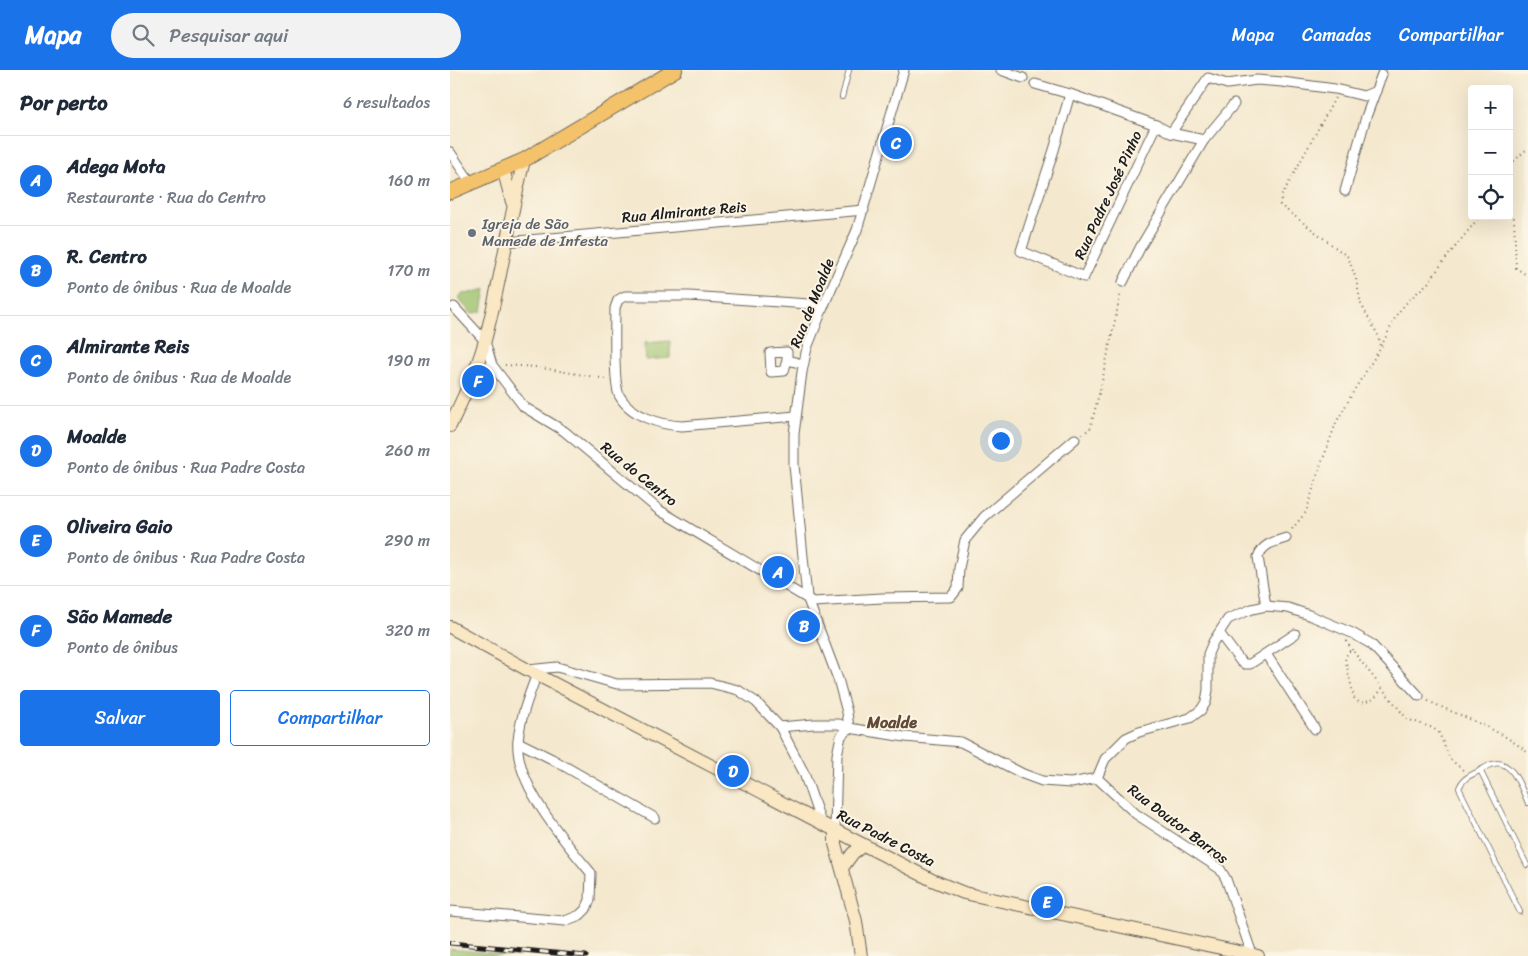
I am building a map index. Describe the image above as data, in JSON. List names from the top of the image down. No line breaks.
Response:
{"streets":{"street":["Rua Padre José Pinho","Rua Almirante Reis","Rua de Moalde","Rua do Centro","Rua Doutor Barros","Rua Padre Costa"]},"crossings":[["Rua Almirante Reis","Rua de Moalde"],["Rua de Moalde","Rua do Centro"],["Rua Doutor Barros","Rua Padre Costa"]],"districts":["Moalde"],"places":["Igreja de São Mamede de Infesta"],"page":{"header":"Mapa","search":"Pesquisar aqui","nav":["Mapa","Camadas","Compartilhar"],"heading":["Por perto","6 resultados"],"map_buttons":["+","−"],"pins":["C","F","A","B","D","E"],"list":[{"mark":"A","name":"Adega Mota","note":"Restaurante · Rua do Centro","value":"160 m"},{"mark":"B","name":"R. Centro","note":"Ponto de ônibus · Rua de Moalde","value":"170 m"},{"mark":"C","name":"Almirante Reis","note":"Ponto de ônibus · Rua de Moalde","value":"190 m"},{"mark":"D","name":"Moalde","note":"Ponto de ônibus · Rua Padre Costa","value":"260 m"},{"mark":"E","name":"Oliveira Gaio","note":"Ponto de ônibus · Rua Padre Costa","value":"290 m"},{"mark":"F","name":"São Mamede","note":"Ponto de ônibus","value":"320 m"}],"buttons":["Salvar","Compartilhar"]}}
